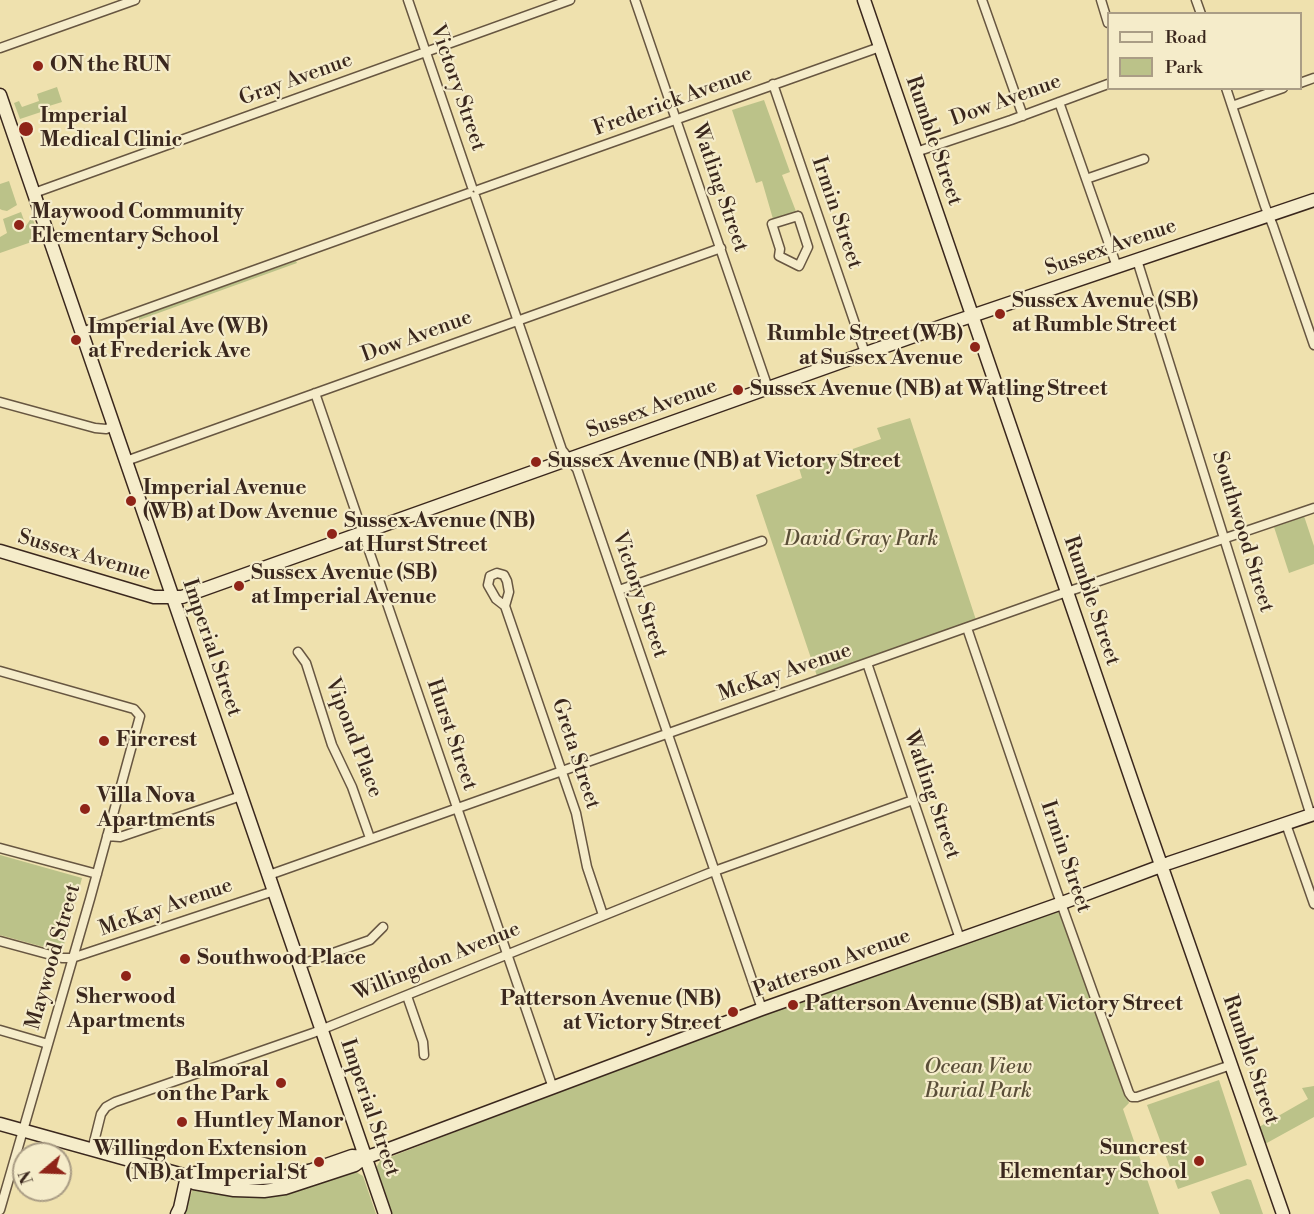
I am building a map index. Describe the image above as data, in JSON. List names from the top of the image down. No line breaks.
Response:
{"streets":{"street":["Gray Avenue","Victory Street","Dow Avenue","Frederick Avenue","Rumble Street","Watling Street","Irmin Street","Sussex Avenue","Southwood Street","Imperial Street","McKay Avenue","Hurst Street","Vipond Place","Greta Street","Maywood Street","Willingdon Avenue","Patterson Avenue"]},"crossings":[["Gray Avenue","Victory Street"],["Gray Avenue","Imperial Street"],["Victory Street","Dow Avenue"],["Victory Street","Frederick Avenue"],["Victory Street","Sussex Avenue"],["Victory Street","McKay Avenue"],["Victory Street","Willingdon Avenue"],["Victory Street","Patterson Avenue"],["Dow Avenue","Rumble Street"],["Dow Avenue","Watling Street"],["Dow Avenue","Imperial Street"],["Dow Avenue","Hurst Street"],["Frederick Avenue","Rumble Street"],["Frederick Avenue","Watling Street"],["Frederick Avenue","Irmin Street"],["Frederick Avenue","Imperial Street"],["Rumble Street","Irmin Street"],["Rumble Street","Sussex Avenue"],["Rumble Street","McKay Avenue"],["Rumble Street","Patterson Avenue"],["Watling Street","Sussex Avenue"],["Watling Street","McKay Avenue"],["Watling Street","Willingdon Avenue"],["Watling Street","Patterson Avenue"],["Irmin Street","Sussex Avenue"],["Irmin Street","McKay Avenue"],["Irmin Street","Patterson Avenue"],["Sussex Avenue","Southwood Street"],["Sussex Avenue","Imperial Street"],["Sussex Avenue","Hurst Street"],["Southwood Street","McKay Avenue"],["Southwood Street","Patterson Avenue"],["Imperial Street","McKay Avenue"],["Imperial Street","Willingdon Avenue"],["Imperial Street","Patterson Avenue"],["McKay Avenue","Hurst Street"],["McKay Avenue","Vipond Place"],["McKay Avenue","Greta Street"],["McKay Avenue","Maywood Street"],["Hurst Street","Willingdon Avenue"],["Hurst Street","Patterson Avenue"],["Greta Street","Willingdon Avenue"],["Willingdon Avenue","Patterson Avenue"]],"parks":["David Gray Park","Ocean View Burial Park"],"places":["ON the RUN","Imperial Medical Clinic","Maywood Community Elementary School","Sussex Avenue (SB) at Rumble Street","Imperial Ave (WB) at Frederick Ave","Rumble Street (WB) at Sussex Avenue","Sussex Avenue (NB) at Watling Street","Sussex Avenue (NB) at Victory Street","Imperial Avenue (WB) at Dow Avenue","Sussex Avenue (NB) at Hurst Street","Sussex Avenue (SB) at Imperial Avenue","Fircrest","Villa Nova Apartments","Southwood Place","Sherwood Apartments","Patterson Avenue (SB) at Victory Street","Patterson Avenue (NB) at Victory Street","Balmoral on the Park","Huntley Manor","Suncrest Elementary School","Willingdon Extension (NB) at Imperial St"],"legend":["Road","Park"],"north":"left"}
